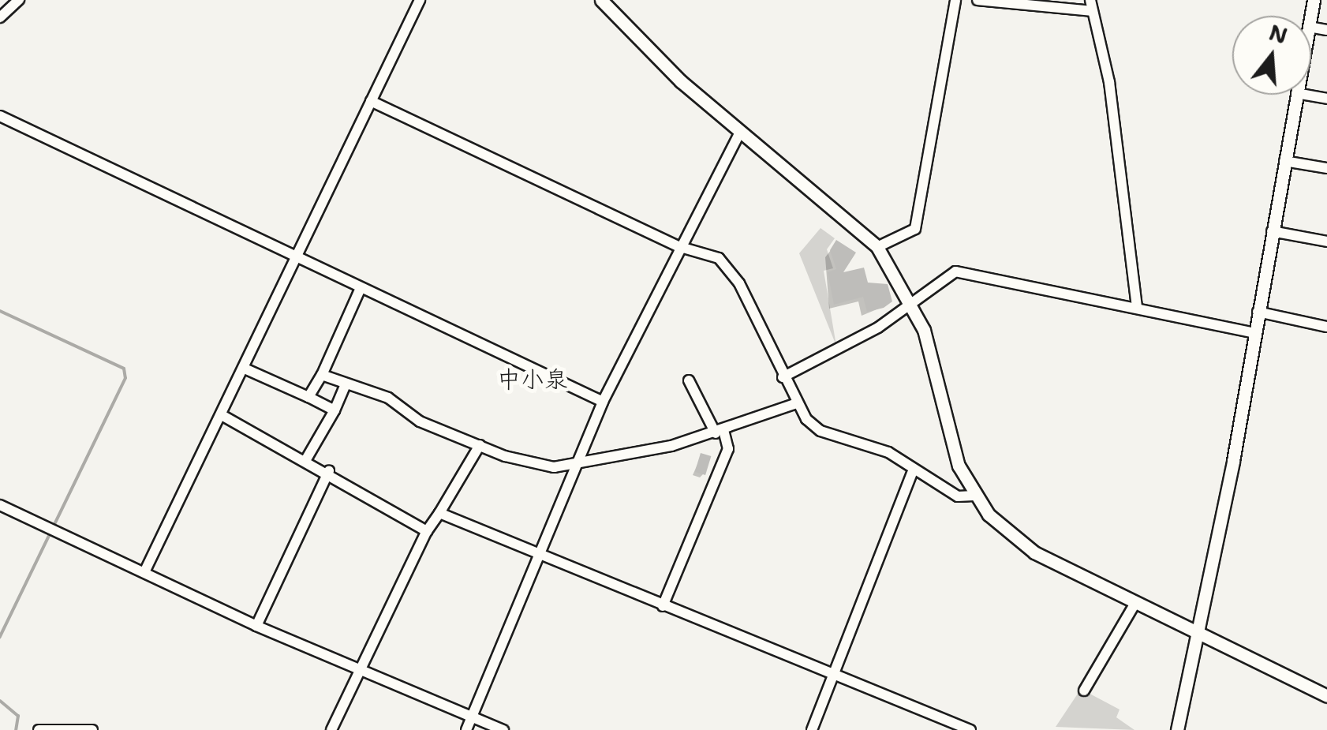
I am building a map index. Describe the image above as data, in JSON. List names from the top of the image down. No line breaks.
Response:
{"districts":["中小泉"],"north":"top"}
